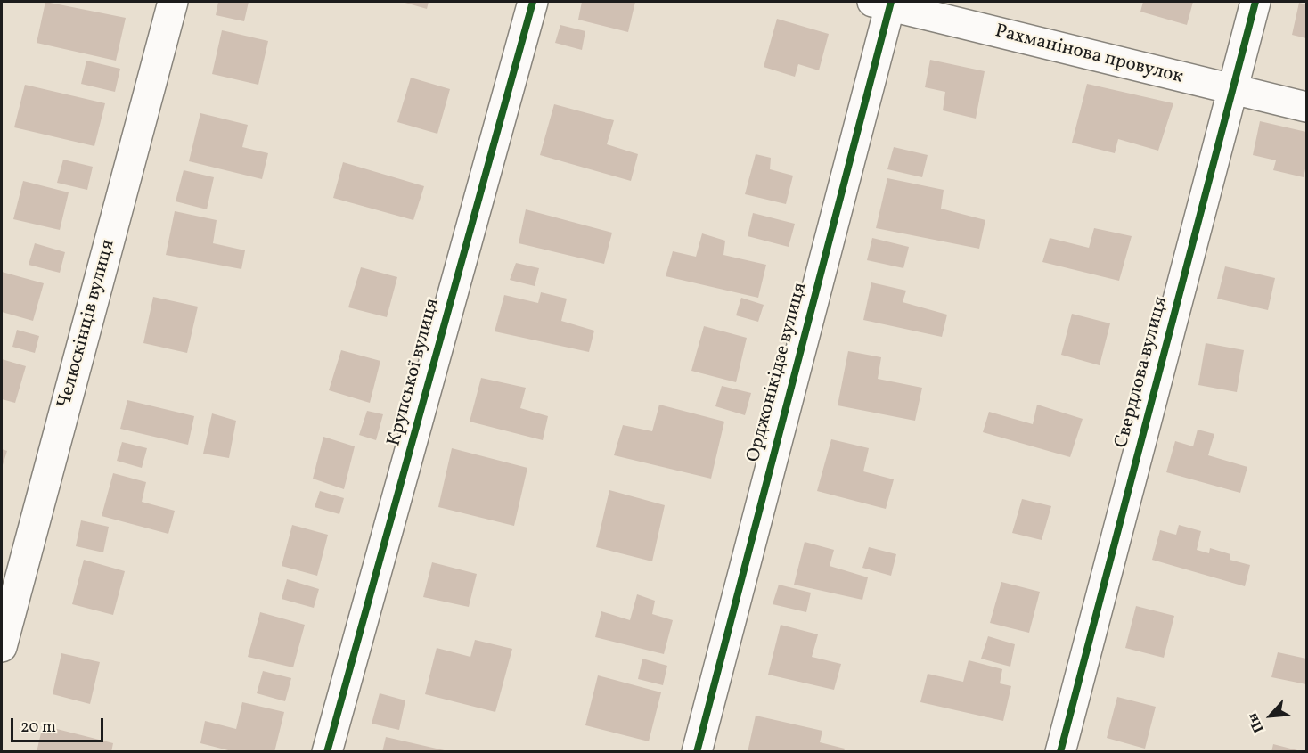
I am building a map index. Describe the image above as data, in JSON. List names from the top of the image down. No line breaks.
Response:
{"streets":{"street":["Рахманінова провулок","Челюскінців вулиця","Крупської вулиця","Орджонікідзе вулиця","Свердлова вулиця"]},"crossings":[["Рахманінова провулок","Орджонікідзе вулиця"],["Рахманінова провулок","Свердлова вулиця"]],"scale_bar":"20 m","north":"bottom left"}
